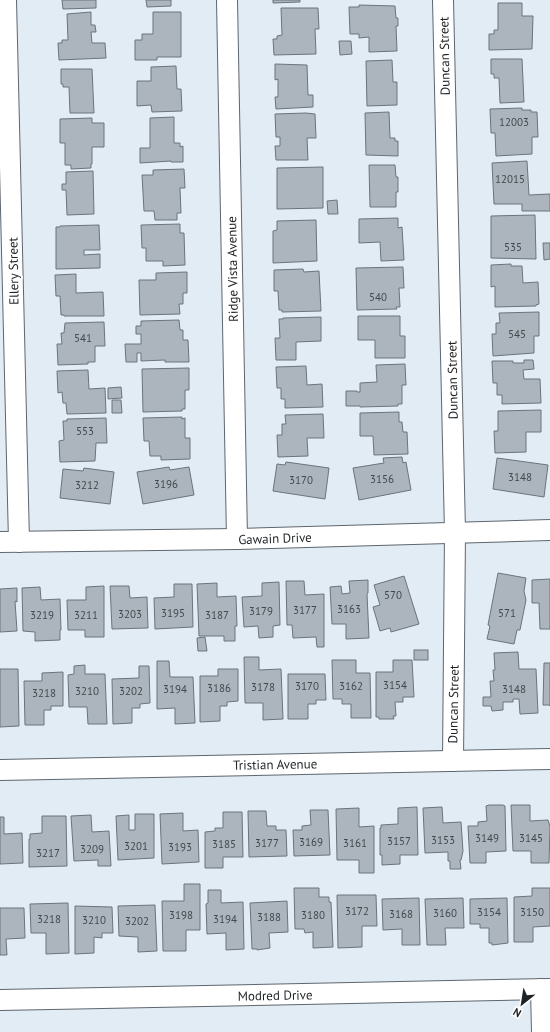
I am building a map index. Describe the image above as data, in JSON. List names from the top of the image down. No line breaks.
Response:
{"streets":{"street":["Duncan Street","Ridge Vista Avenue","Ellery Street","Gawain Drive","Tristian Avenue","Modred Drive"]},"crossings":[["Duncan Street","Gawain Drive"],["Duncan Street","Tristian Avenue"],["Ridge Vista Avenue","Gawain Drive"],["Ellery Street","Gawain Drive"]],"house_numbers":["12003","12015","535","540","545","541","553","3148","3156","3170","3196","3212","570","3163","3177","3179","3195","571","3203","3219","3211","3187","3154","3170","3162","3178","3186","3194","3148","3210","3202","3218","3149","3145","3153","3157","3169","3177","3161","3185","3201","3193","3209","3217","3172","3154","3150","3160","3168","3198","3180","3188","3218","3194","3210","3202"],"north":"bottom left"}
